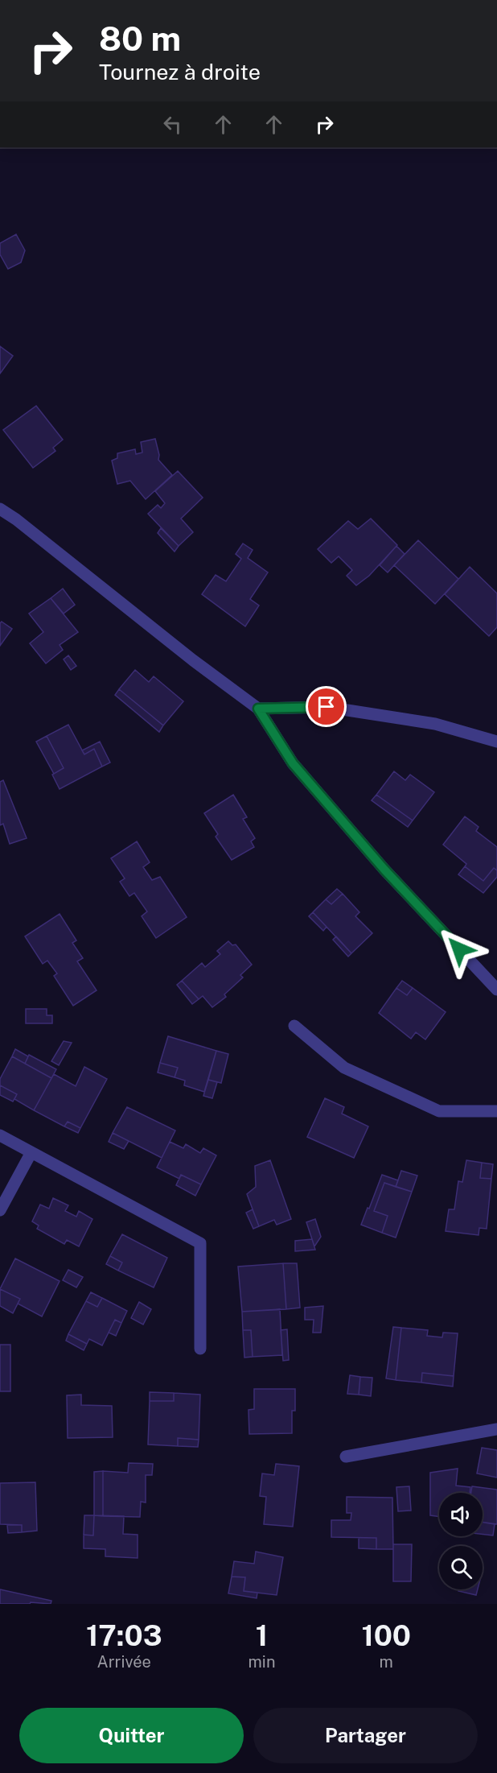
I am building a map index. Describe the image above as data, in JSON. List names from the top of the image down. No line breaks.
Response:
{"page":{"turn":["80 m","Tournez à droite"],"eta":["17:03","Arrivée","1","min","100","m"],"buttons":["Quitter","Partager"]}}
